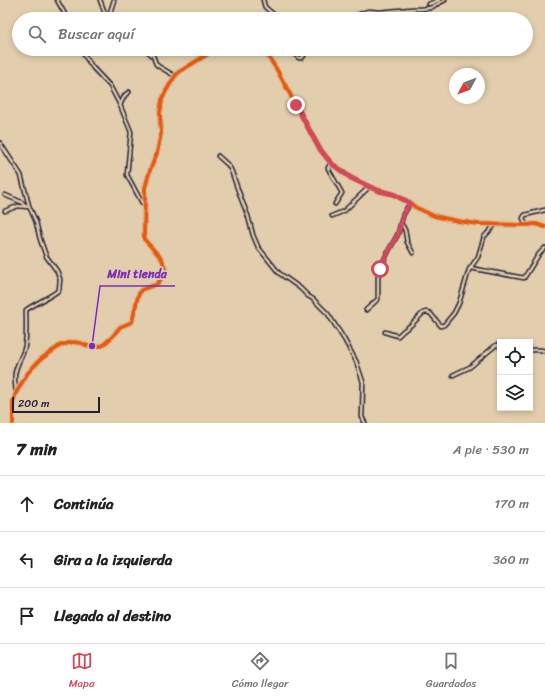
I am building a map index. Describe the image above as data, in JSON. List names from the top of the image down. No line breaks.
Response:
{"places":["Mini tienda"],"scale_bar":"200 m","north":"bottom left","page":{"search":"Buscar aquí","scale":"200 m","heading":["7 min","A pie · 530 m"],"list":[["Continúa","170 m"],["Gira a la izquierda","360 m"],"Llegada al destino"],"nav":["Mapa","Cómo llegar","Guardados"]}}
